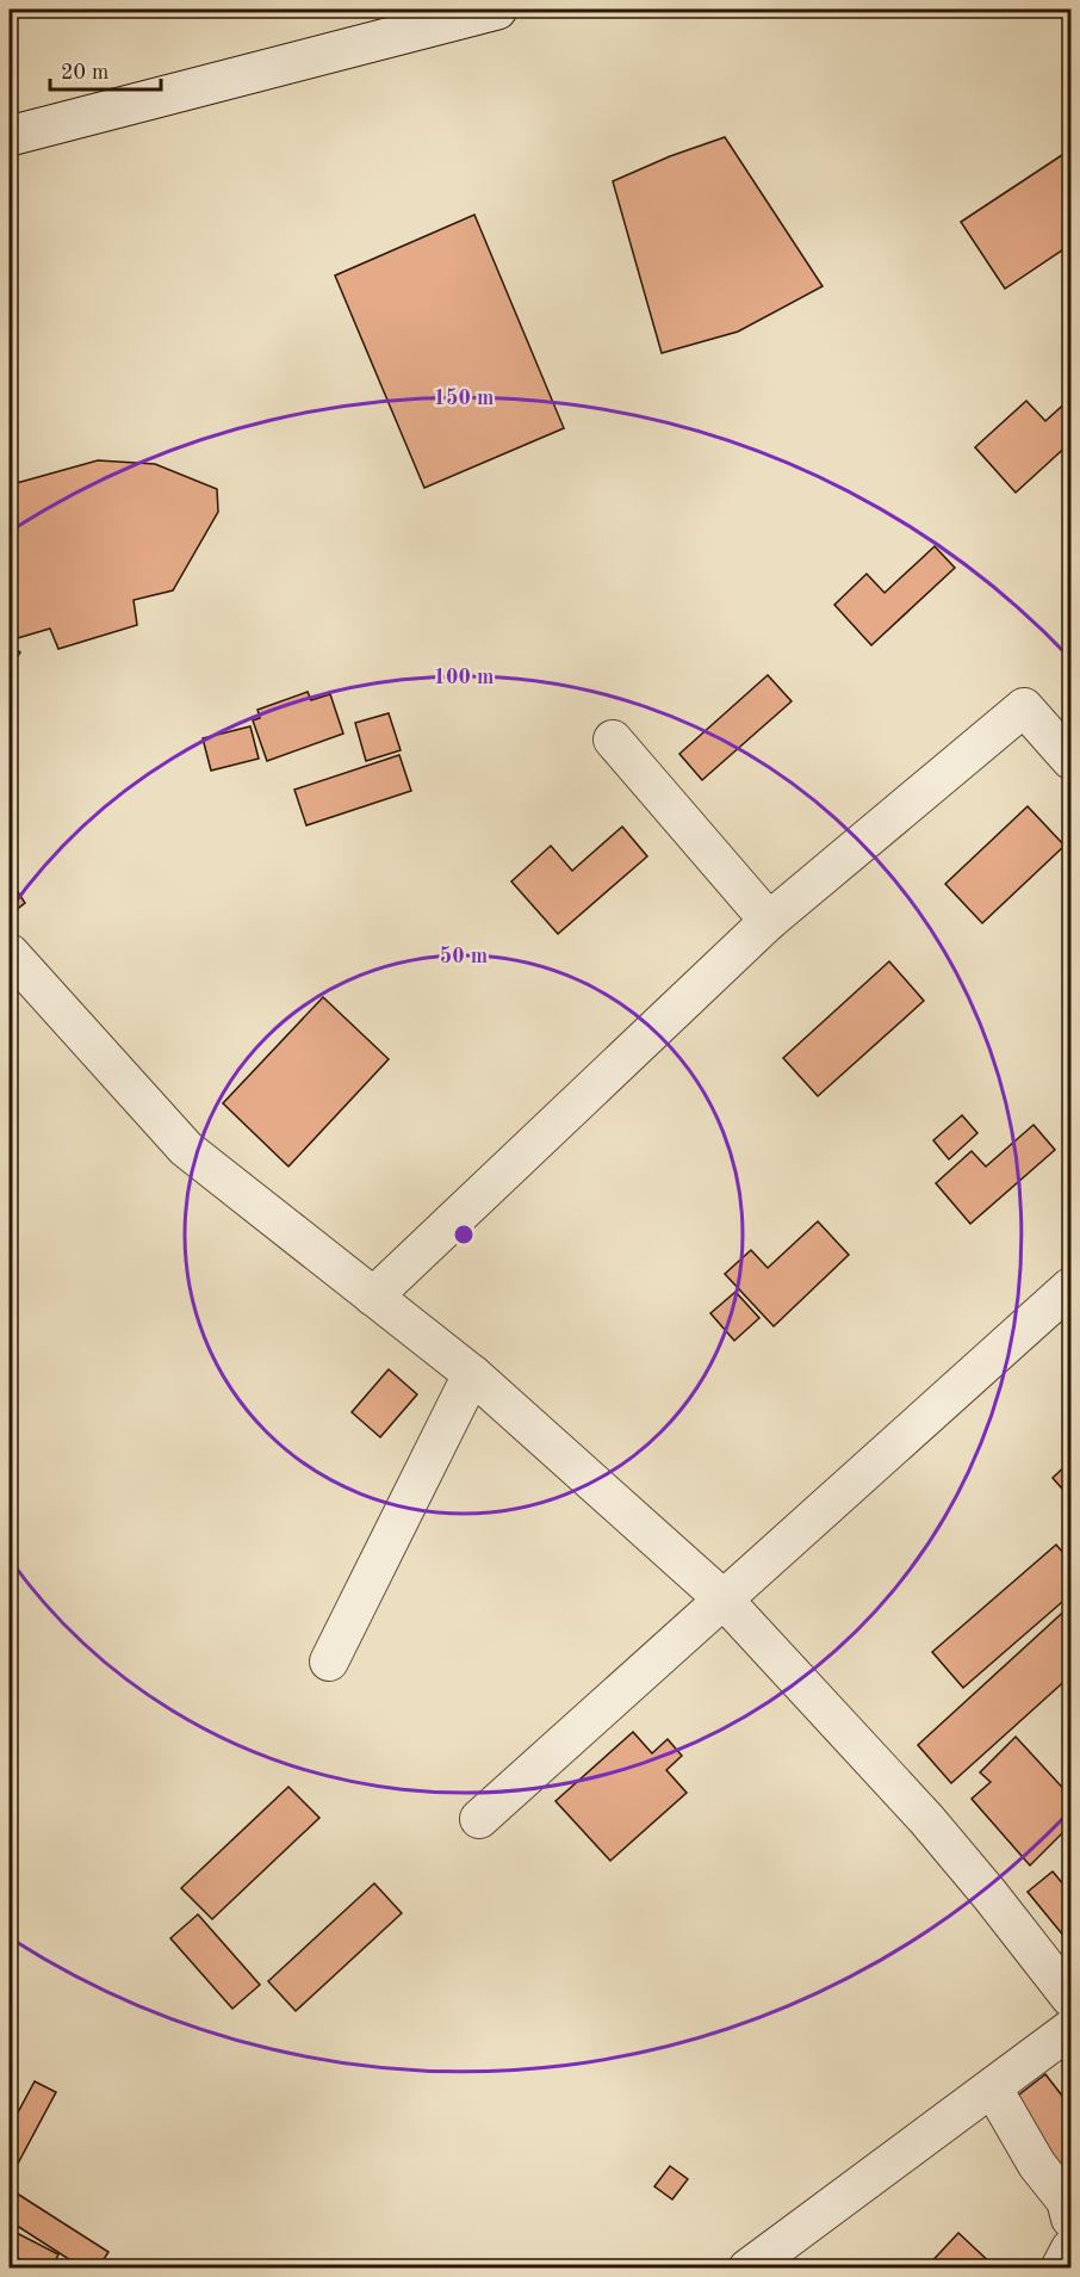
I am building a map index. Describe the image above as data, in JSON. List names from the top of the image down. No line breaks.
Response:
{"scale_bar":"20 m","rings":["150 m","100 m","50 m"]}
